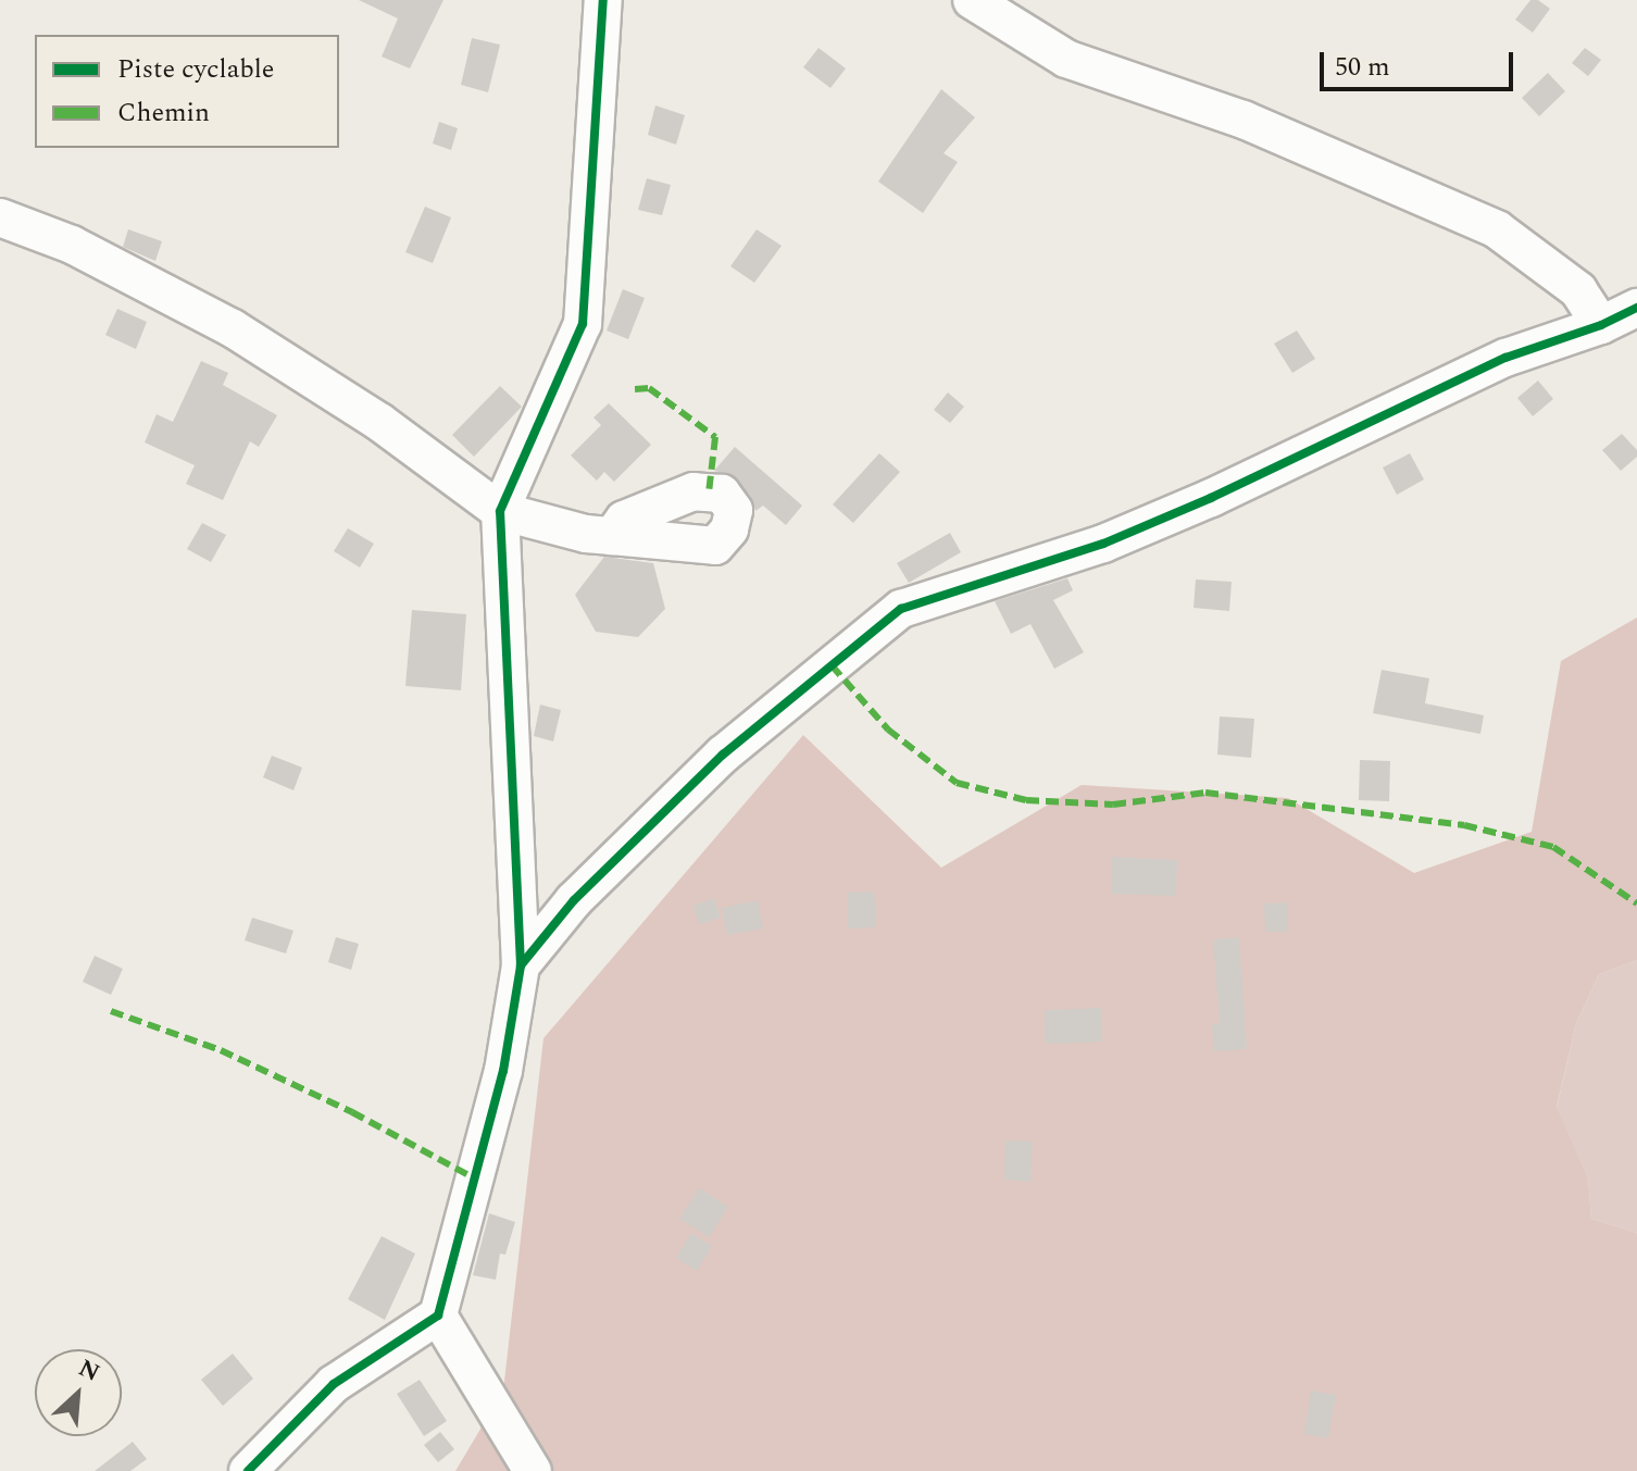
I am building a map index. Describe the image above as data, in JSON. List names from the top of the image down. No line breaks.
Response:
{"legend":["Piste cyclable","Chemin"],"scale_bar":"50 m","north":"top right"}
